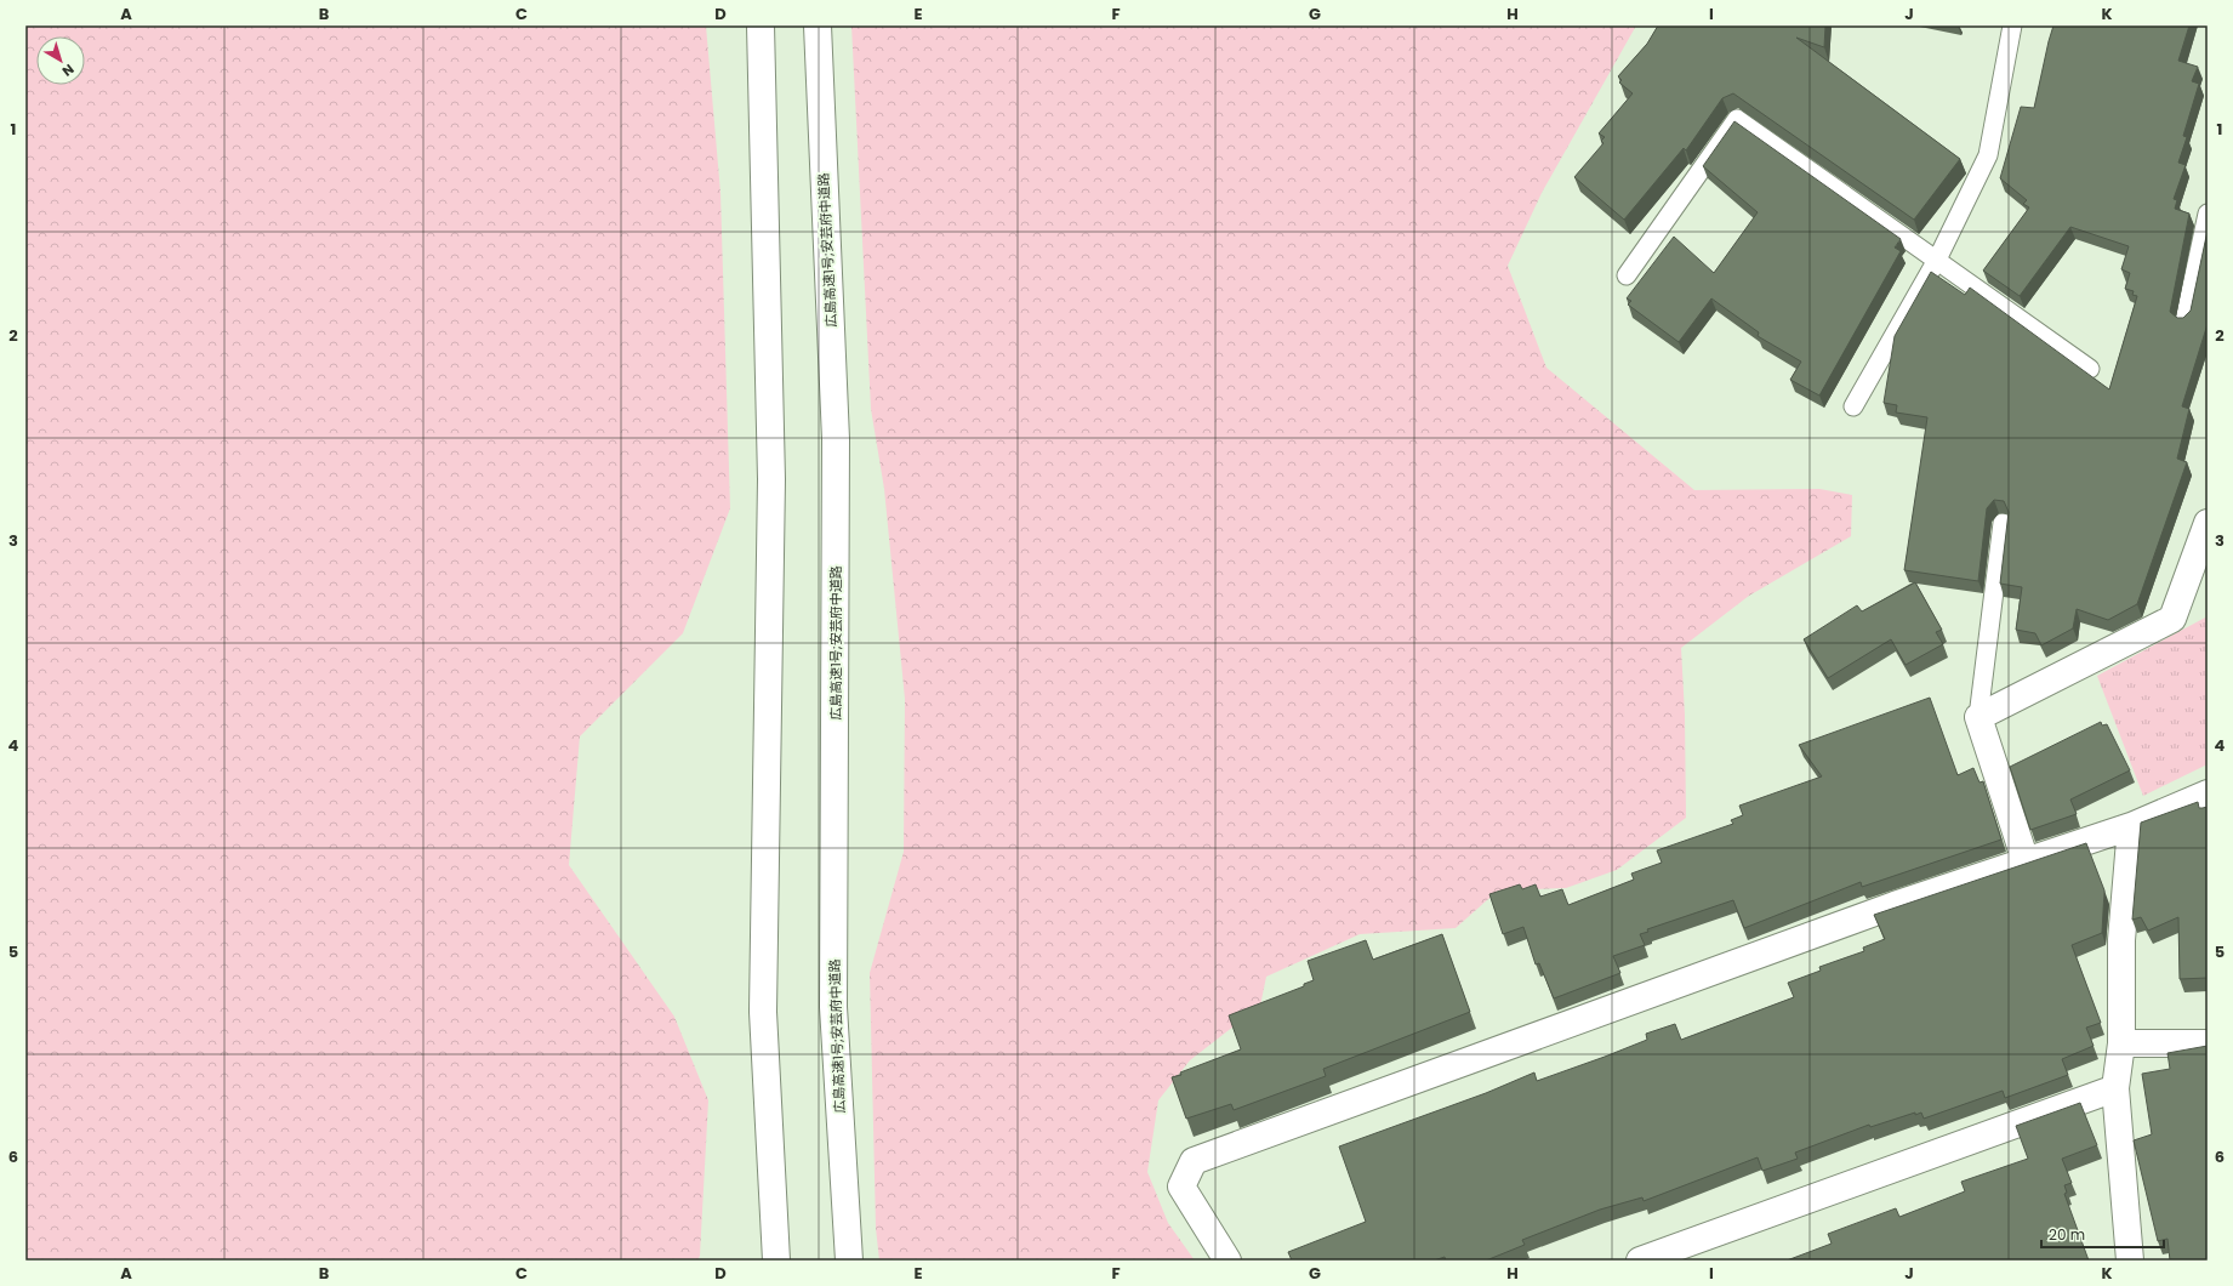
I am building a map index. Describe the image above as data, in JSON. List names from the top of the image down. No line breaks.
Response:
{"streets":{"main road":["広島高速1号;安芸府中道路"]},"scale_bar":"20 m","north":"bottom right","grid":{"columns":["A","B","C","D","E","F","G","H","I","J","K"],"rows":["1","2","3","4","5","6"]}}
